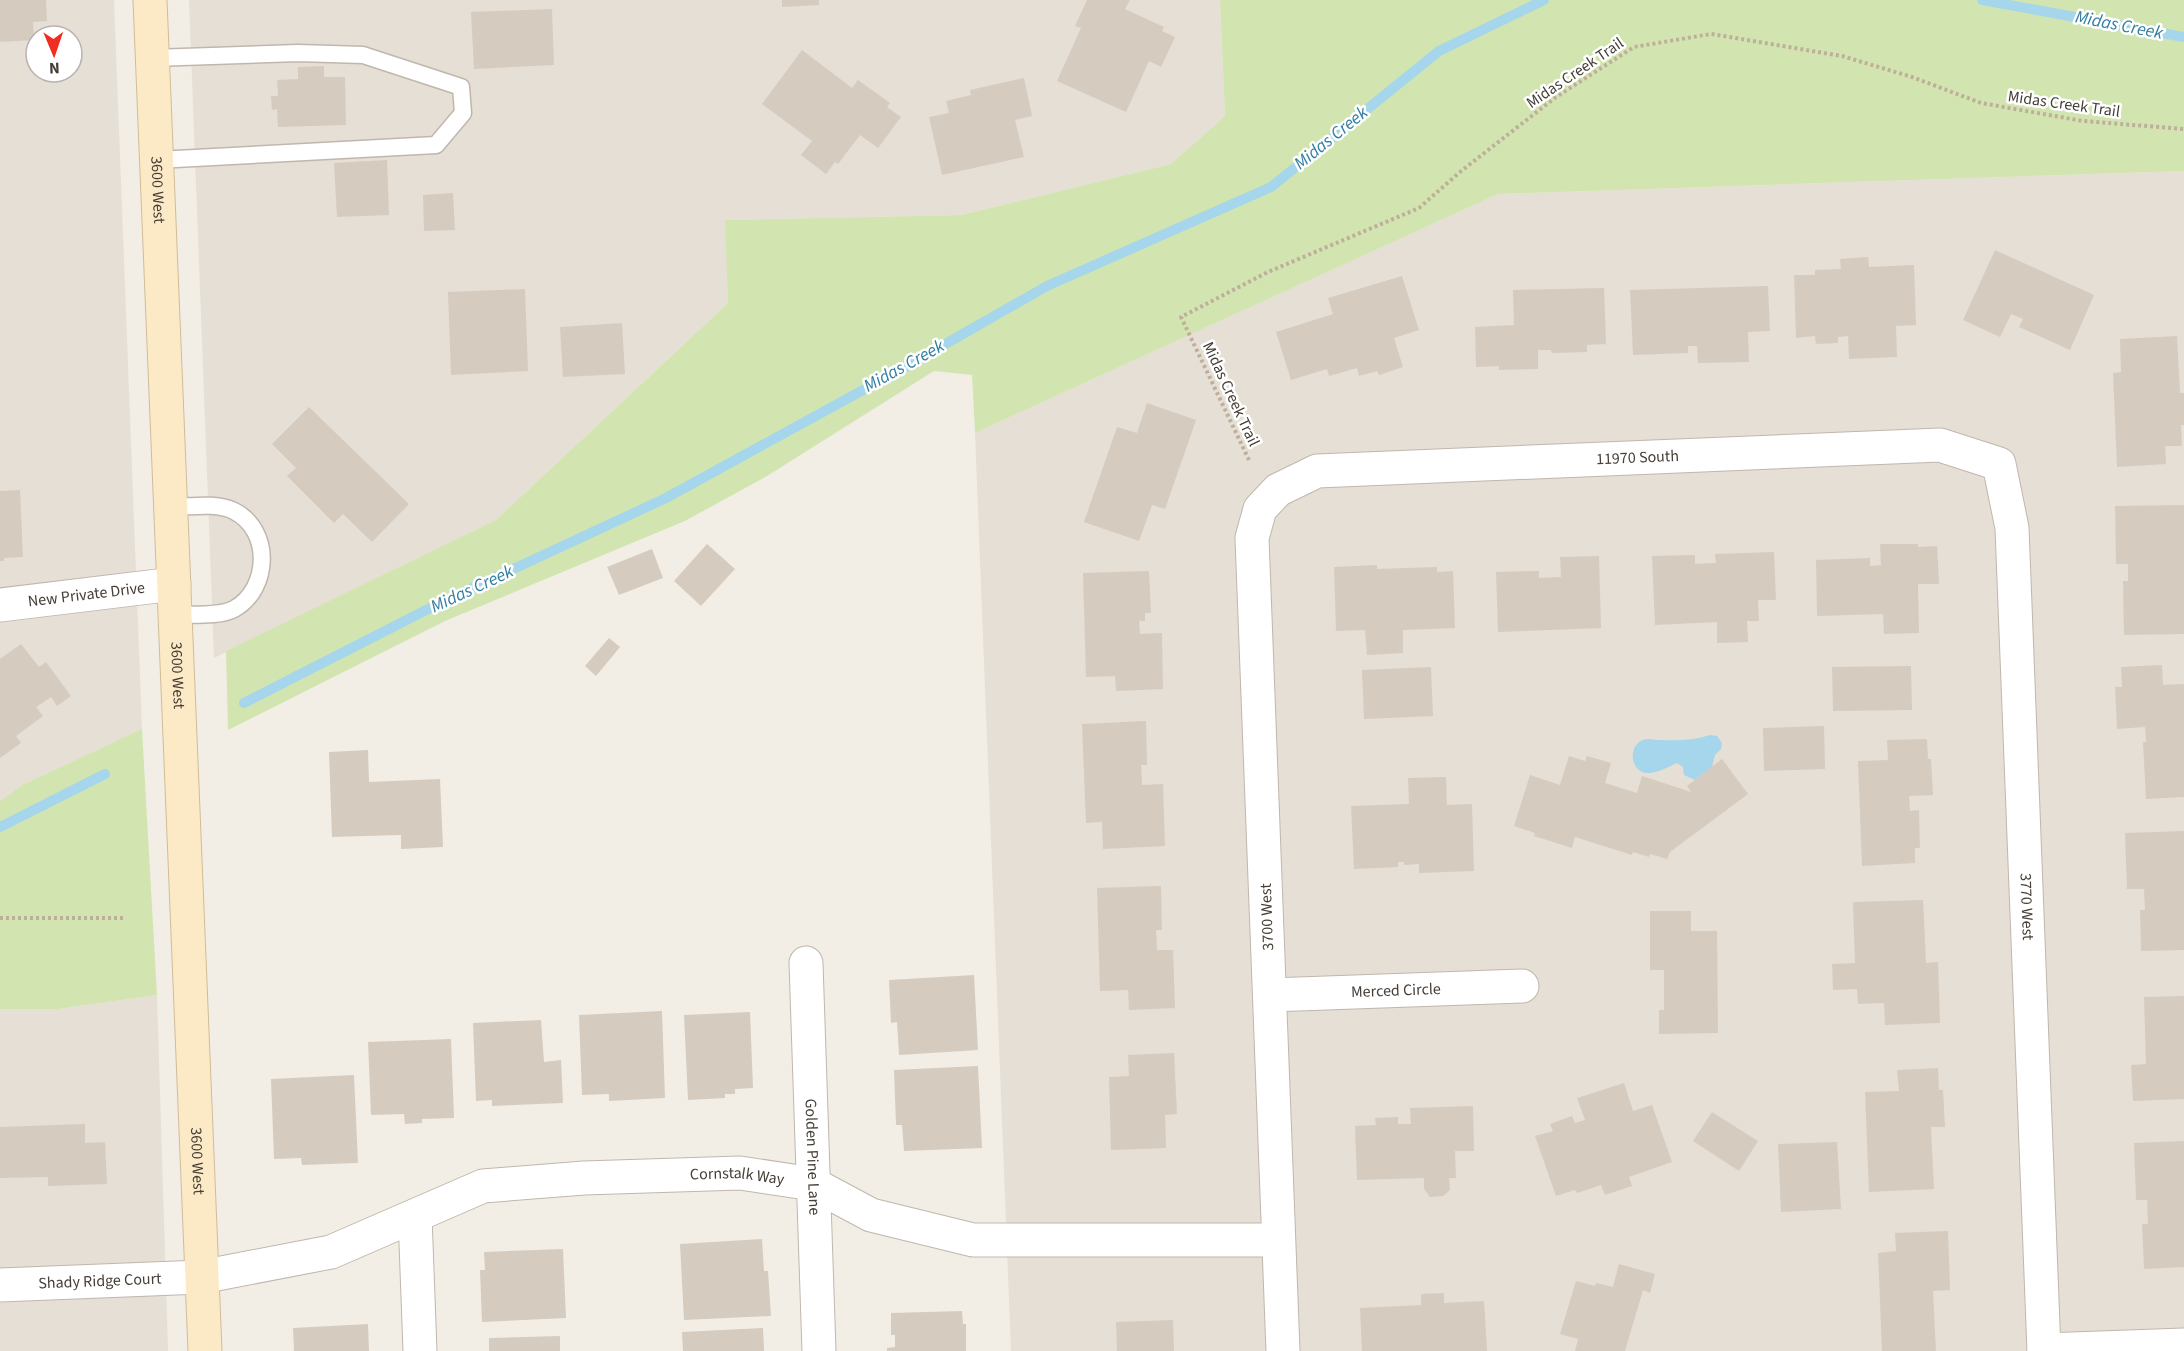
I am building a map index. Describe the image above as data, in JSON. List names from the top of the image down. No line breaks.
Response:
{"streets":{"main road":["3600 West"],"street":["11970 South","New Private Drive","3770 West","3700 West","Merced Circle","Golden Pine Lane","Cornstalk Way","Shady Ridge Court"],"path":["Midas Creek Trail"]},"crossings":[["3600 West","New Private Drive"],["3600 West","Cornstalk Way"],["3600 West","Shady Ridge Court"],["11970 South","3770 West"],["11970 South","3700 West"],["3700 West","Merced Circle"],["3700 West","Cornstalk Way"],["Golden Pine Lane","Cornstalk Way"],["Cornstalk Way","Shady Ridge Court"]],"water":["Midas Creek"],"north":"bottom"}
